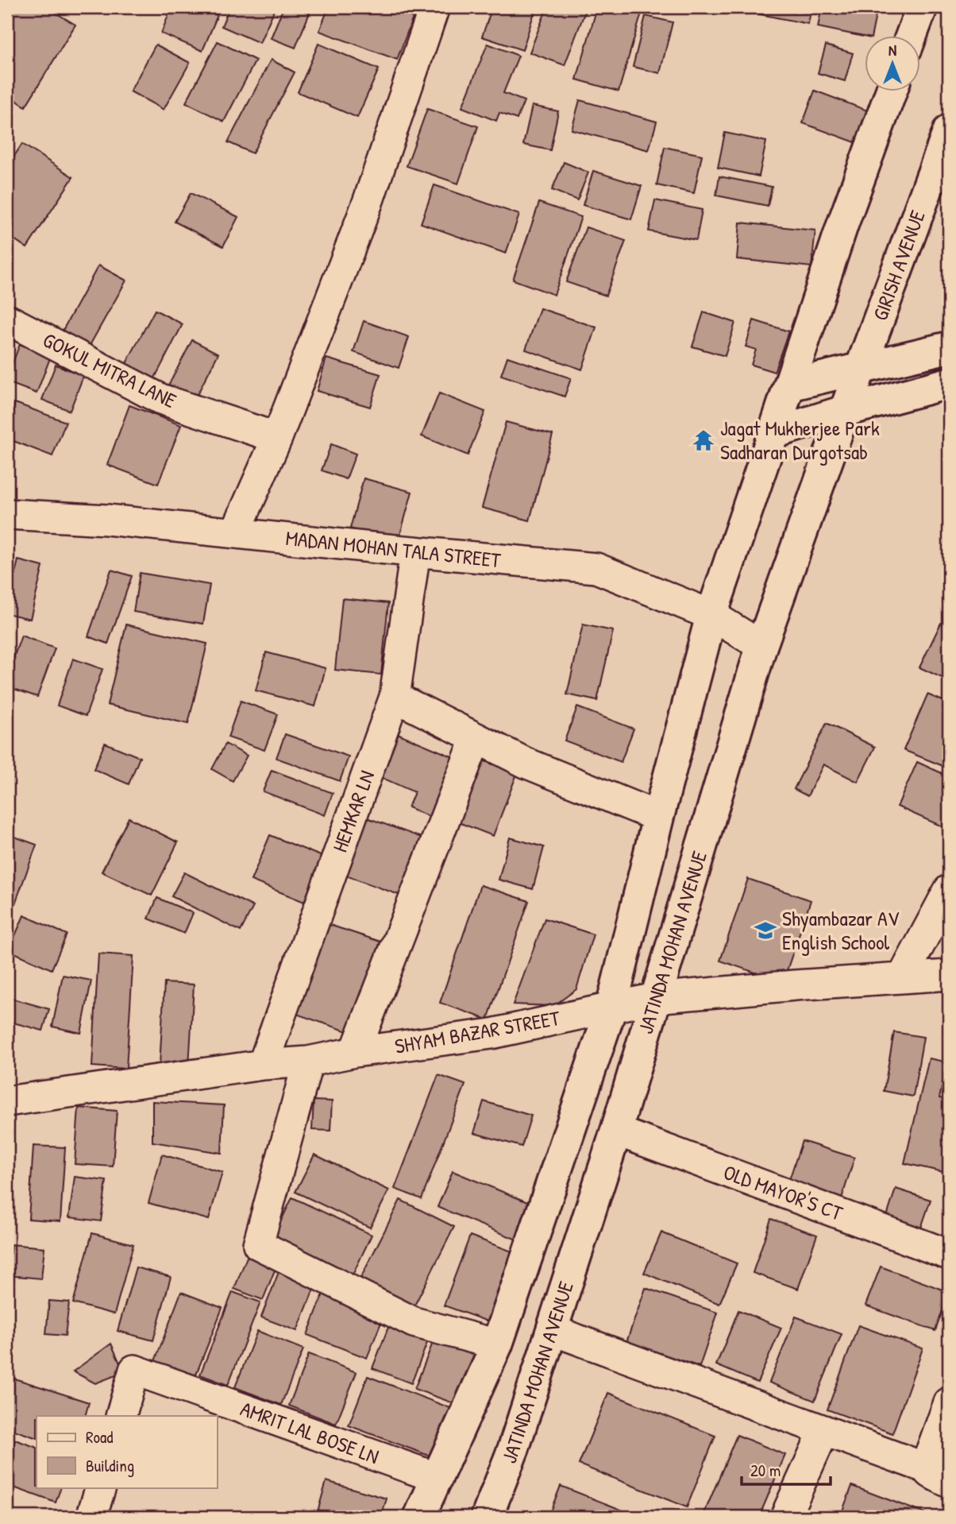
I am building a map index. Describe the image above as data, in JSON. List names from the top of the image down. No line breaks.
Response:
{"streets":{"main road":["GIRISH AVENUE","JATINDA MOHAN AVENUE"],"street":["GOKUL MITRA LANE","MADAN MOHAN TALA STREET","HEMKAR LN","SHYAM BAZAR STREET","OLD MAYOR'S CT","AMRIT LAL BOSE LN"]},"crossings":[["GIRISH AVENUE","JATINDA MOHAN AVENUE"],["MADAN MOHAN TALA STREET","HEMKAR LN"],["MADAN MOHAN TALA STREET","JATINDA MOHAN AVENUE"],["HEMKAR LN","SHYAM BAZAR STREET"],["JATINDA MOHAN AVENUE","SHYAM BAZAR STREET"],["JATINDA MOHAN AVENUE","OLD MAYOR'S CT"]],"places":{"temple":["Jagat Mukherjee Park Sadharan Durgotsab"],"school or university":["Shyambazar AV English School"]},"legend":["Road","Building"],"scale_bar":"20 m","north":"top"}
